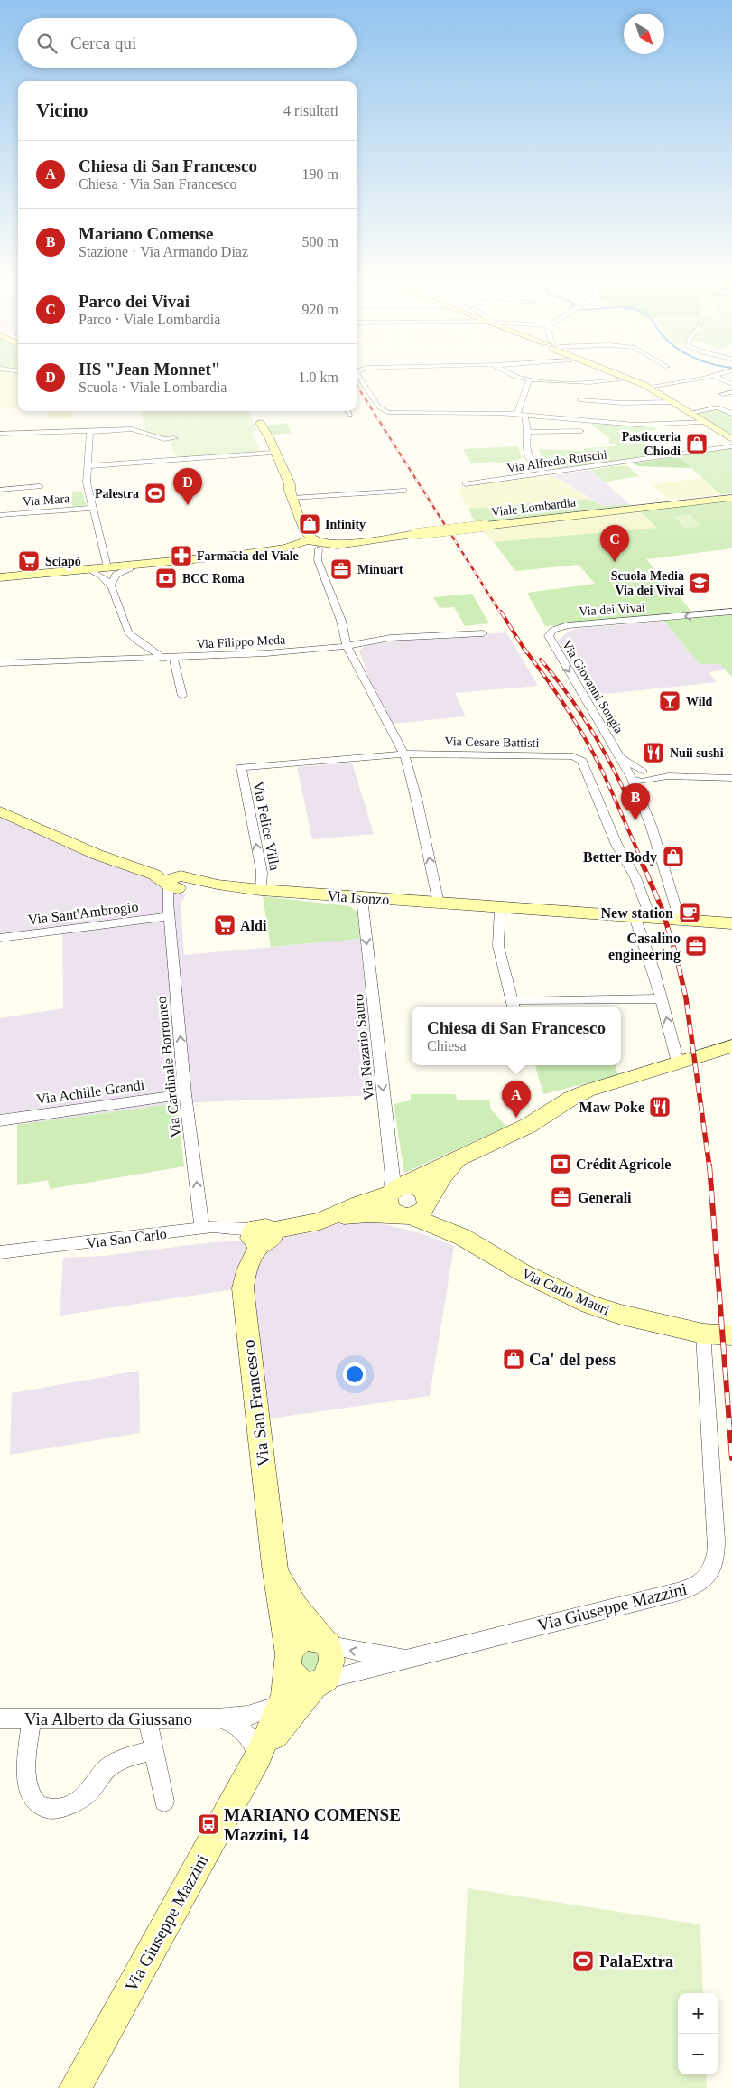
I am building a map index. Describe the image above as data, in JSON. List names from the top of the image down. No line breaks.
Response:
{"streets":{"street":["Via Alfredo Rutschi","Via Mara","Viale Lombardia","Via dei Vivai","Via Filippo Meda","Via Giovanni Songia","Via Cesare Battisti","Via Felice Villa","Via Isonzo","Via Sant'Ambrogio","Via Nazario Sauro","Via Cardinale Borromeo","Via Achille Grandi","Via San Carlo","Via Carlo Mauri","Via San Francesco","Via Giuseppe Mazzini","Via Alberto da Giussano"]},"crossings":[["Via dei Vivai","Via Giovanni Songia"],["Via Cesare Battisti","Via Felice Villa"],["Via Cesare Battisti","Via Isonzo"],["Via Felice Villa","Via Isonzo"],["Via Isonzo","Via Nazario Sauro"],["Via Isonzo","Via Cardinale Borromeo"],["Via Sant'Ambrogio","Via Cardinale Borromeo"],["Via Cardinale Borromeo","Via Achille Grandi"],["Via Cardinale Borromeo","Via San Carlo"],["Via San Carlo","Via San Francesco"],["Via Carlo Mauri","Via Giuseppe Mazzini"],["Via San Francesco","Via Giuseppe Mazzini"],["Via Giuseppe Mazzini","Via Alberto da Giussano"]],"one_way":["Via dei Vivai","Via Giovanni Songia","Via Felice Villa","Via Nazario Sauro","Via Cardinale Borromeo"],"places":{"shop":["Pasticceria Chiodi","Infinity","Better Body","Ca' del pess"],"sports":["Palestra","PalaExtra"],"pharmacy":["Farmacia del Viale"],"supermarket":["Sciapò","Aldi"],"office":["Minuart","Casalino engineering","Generali"],"bank":["BCC Roma","Crédit Agricole"],"school or university":["Scuola Media Via dei Vivai"],"bar":["Wild"],"restaurant":["Nuii sushi","Maw Poke"],"cafe":["New station"],"bus stop":["MARIANO COMENSE Mazzini, 14"]},"north":"bottom right","page":{"search":"Cerca qui","heading":["Vicino","4 risultati"],"list":[{"mark":"A","name":"Chiesa di San Francesco","note":"Chiesa · Via San Francesco","value":"190 m"},{"mark":"B","name":"Mariano Comense","note":"Stazione · Via Armando Diaz","value":"500 m"},{"mark":"C","name":"Parco dei Vivai","note":"Parco · Viale Lombardia","value":"920 m"},{"mark":"D","name":"IIS \"Jean Monnet\"","note":"Scuola · Viale Lombardia","value":"1.0 km"}],"pins":["D","C","B","A"],"popup":["Chiesa di San Francesco","Chiesa"],"map_buttons":["+","−"]}}
